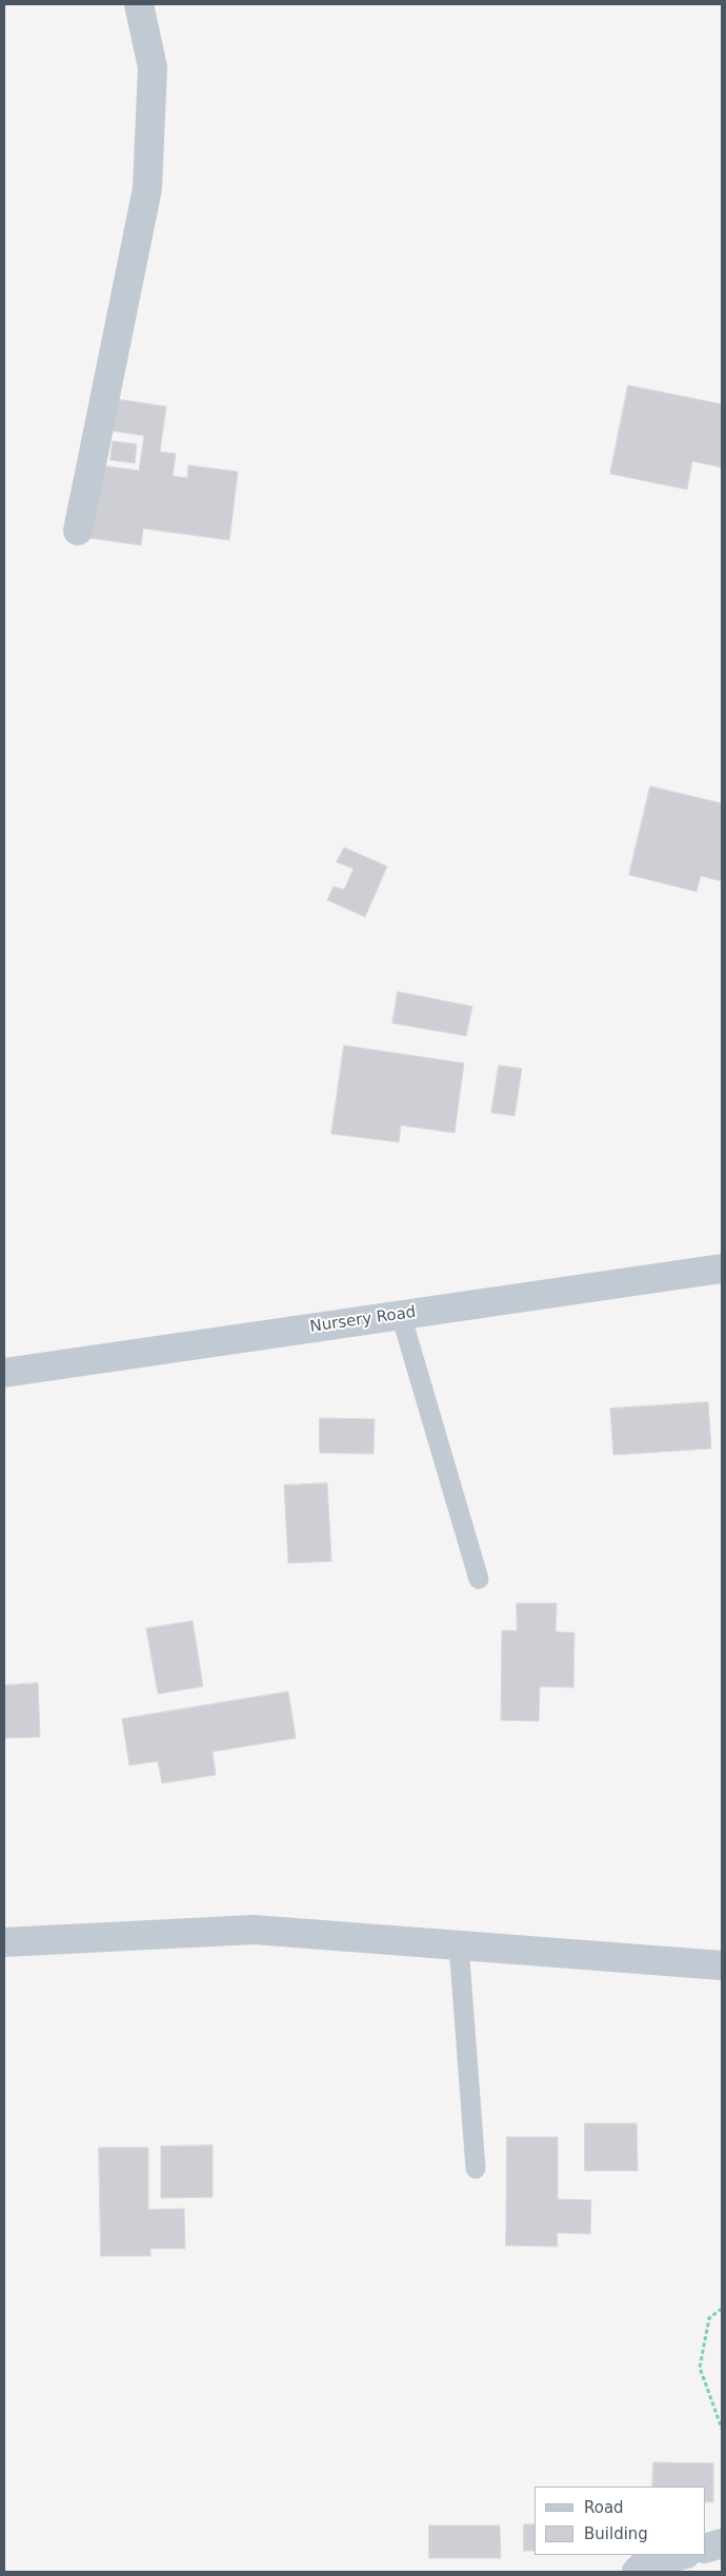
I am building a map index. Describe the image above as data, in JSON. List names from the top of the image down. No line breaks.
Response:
{"streets":{"street":["Nursery Road"]},"legend":["Road","Building"]}
